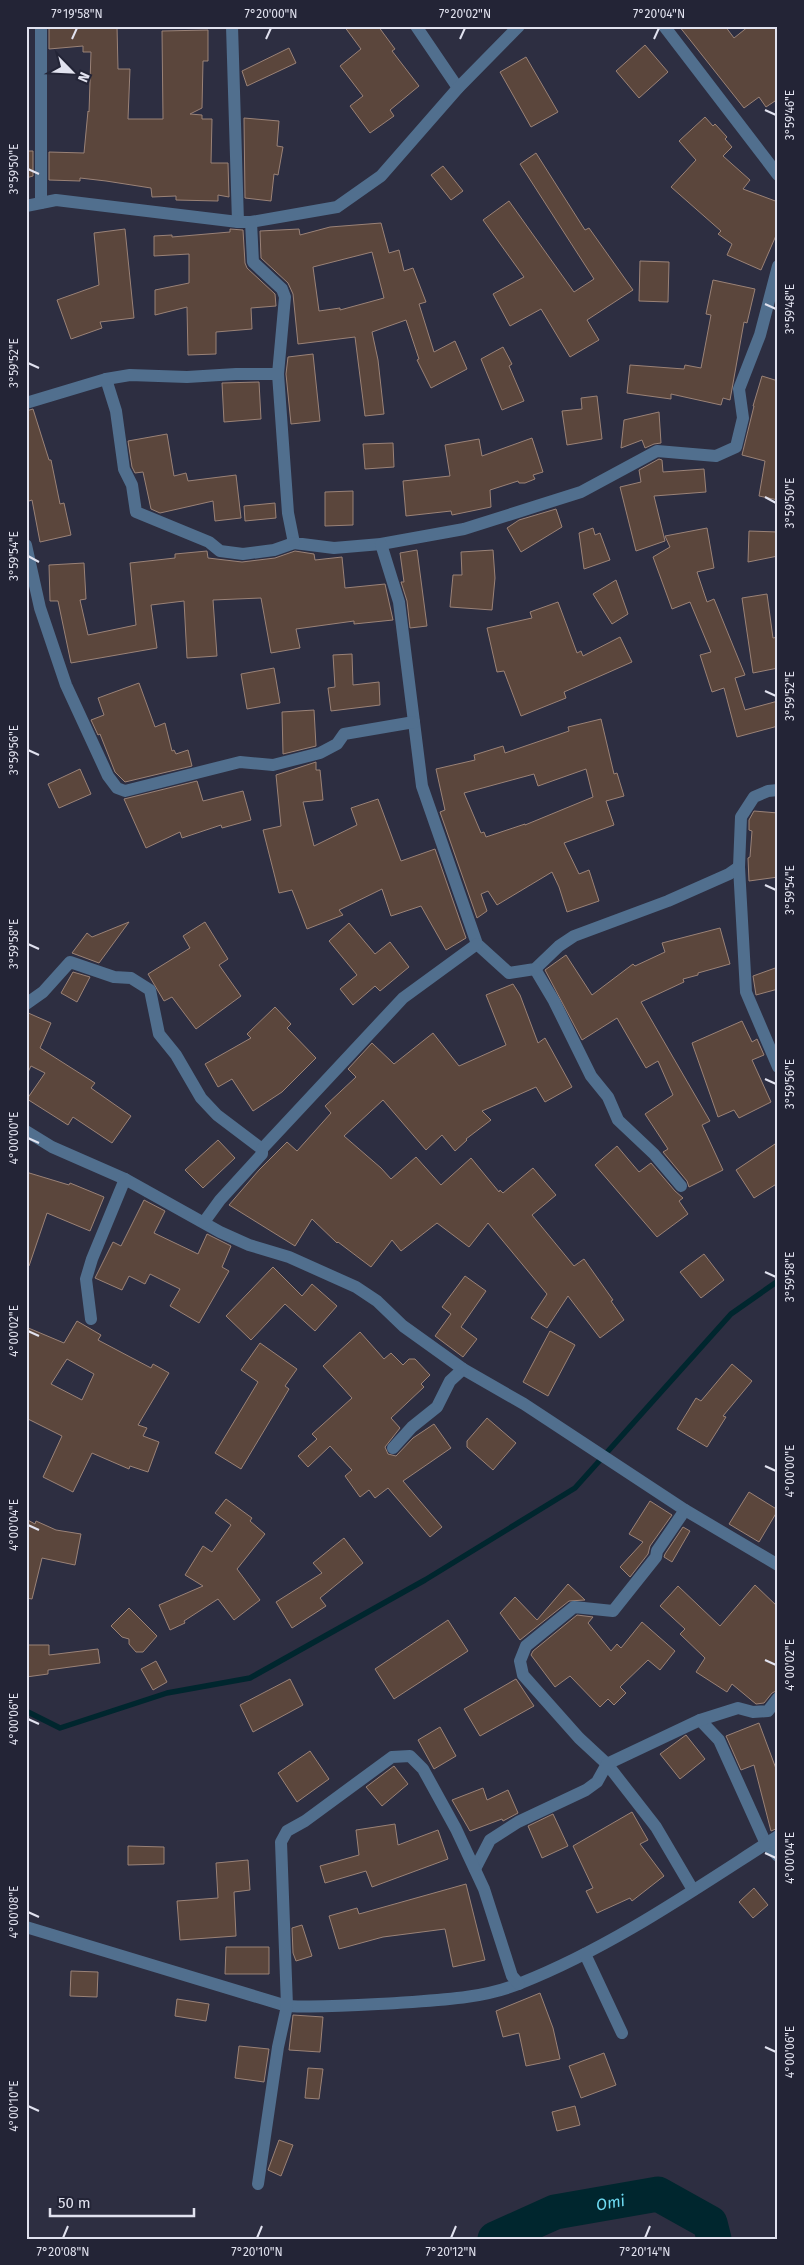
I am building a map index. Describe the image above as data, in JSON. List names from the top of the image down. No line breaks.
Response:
{"water":["Omi"],"scale_bar":"50 m","north":"bottom right","coordinates":["7°19'58\"N","7°20'00\"N","7°20'02\"N","7°20'04\"N","3°59'46\"E","3°59'50\"E","3°59'48\"E","3°59'52\"E","3°59'54\"E","3°59'56\"E","3°59'58\"E","4°00'00\"E","4°00'02\"E","4°00'04\"E","4°00'06\"E","4°00'08\"E","4°00'10\"E","7°20'08\"N","7°20'10\"N","7°20'12\"N","7°20'14\"N"]}
